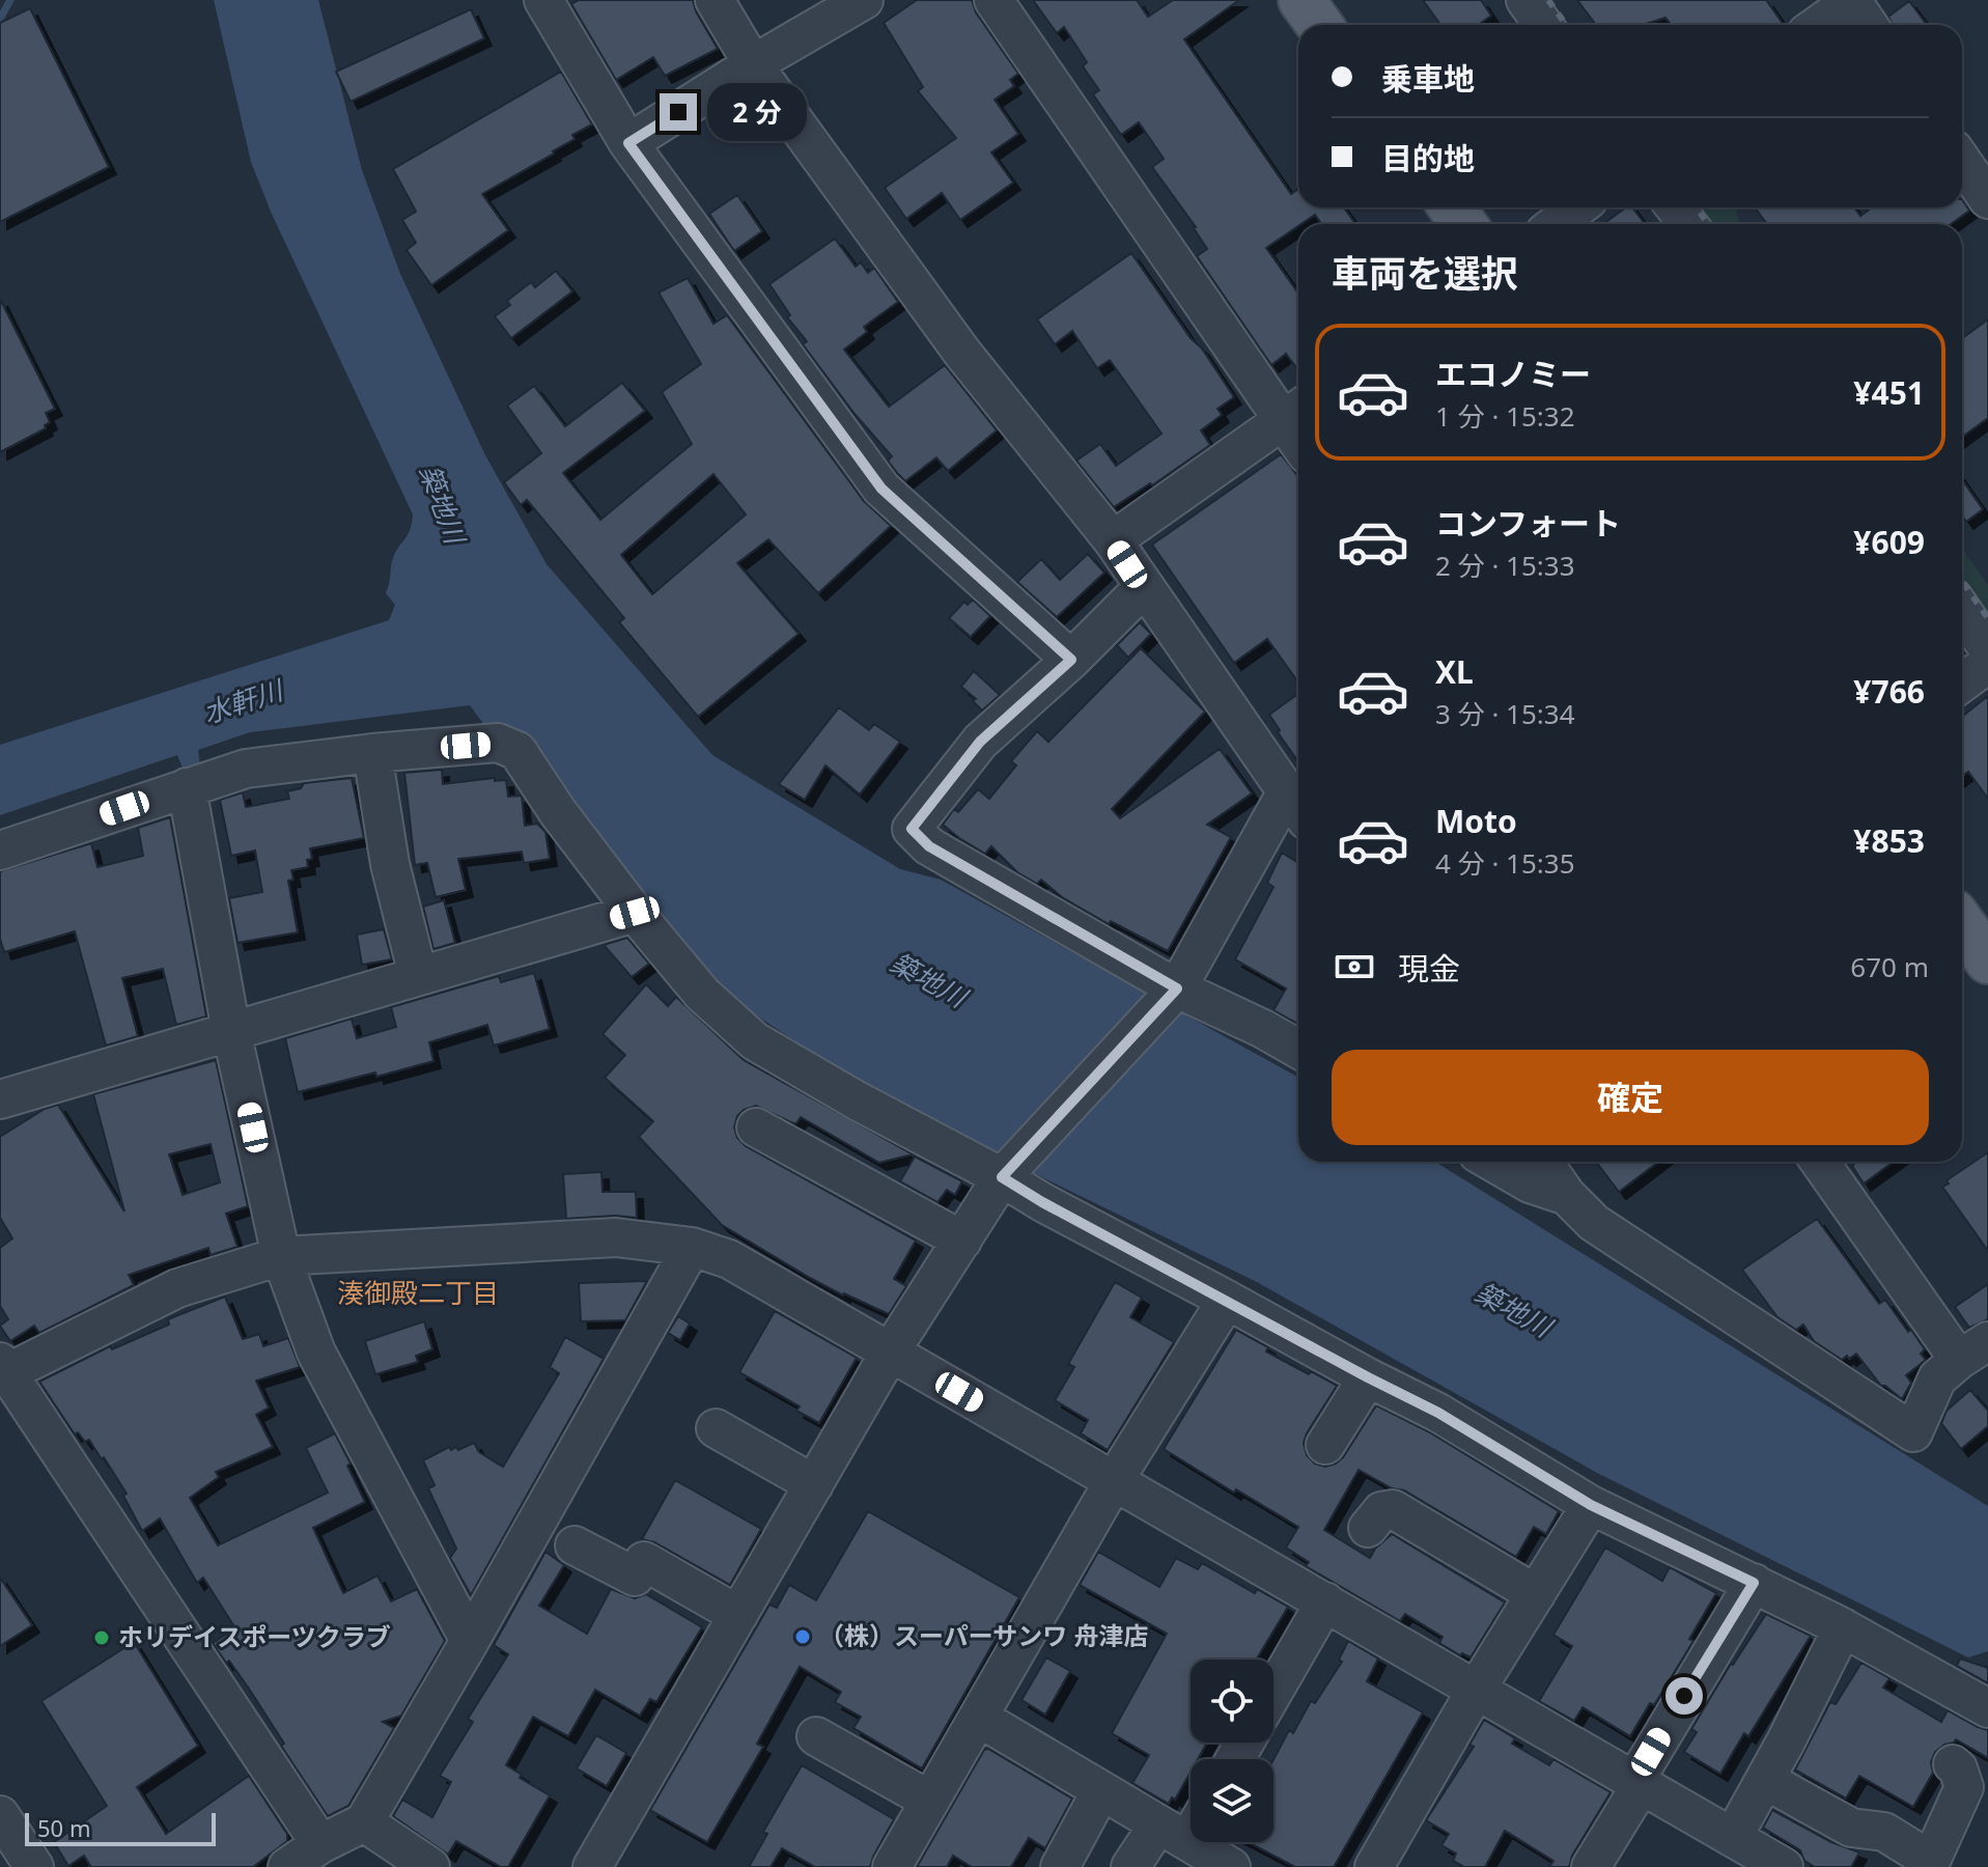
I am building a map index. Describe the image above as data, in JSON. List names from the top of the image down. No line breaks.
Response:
{"districts":["湊御殿二丁目"],"water":["築地川","水軒川"],"places":["（株）スーパーサンワ 舟津店","ホリデイスポーツクラブ"],"scale_bar":"50 m","page":{"banner":["乗車地","目的地"],"bubble":"2 分","heading":"車両を選択","list":[{"name":"エコノミー","note":"1 分 · 15:32","value":"¥451"},{"name":"コンフォート","note":"2 分 · 15:33","value":"¥609"},{"name":"XL","note":"3 分 · 15:34","value":"¥766"},{"name":"Moto","note":"4 分 · 15:35","value":"¥853"}],"pay":["現金","670 m"],"buttons":"確定","scale":"50 m"}}
